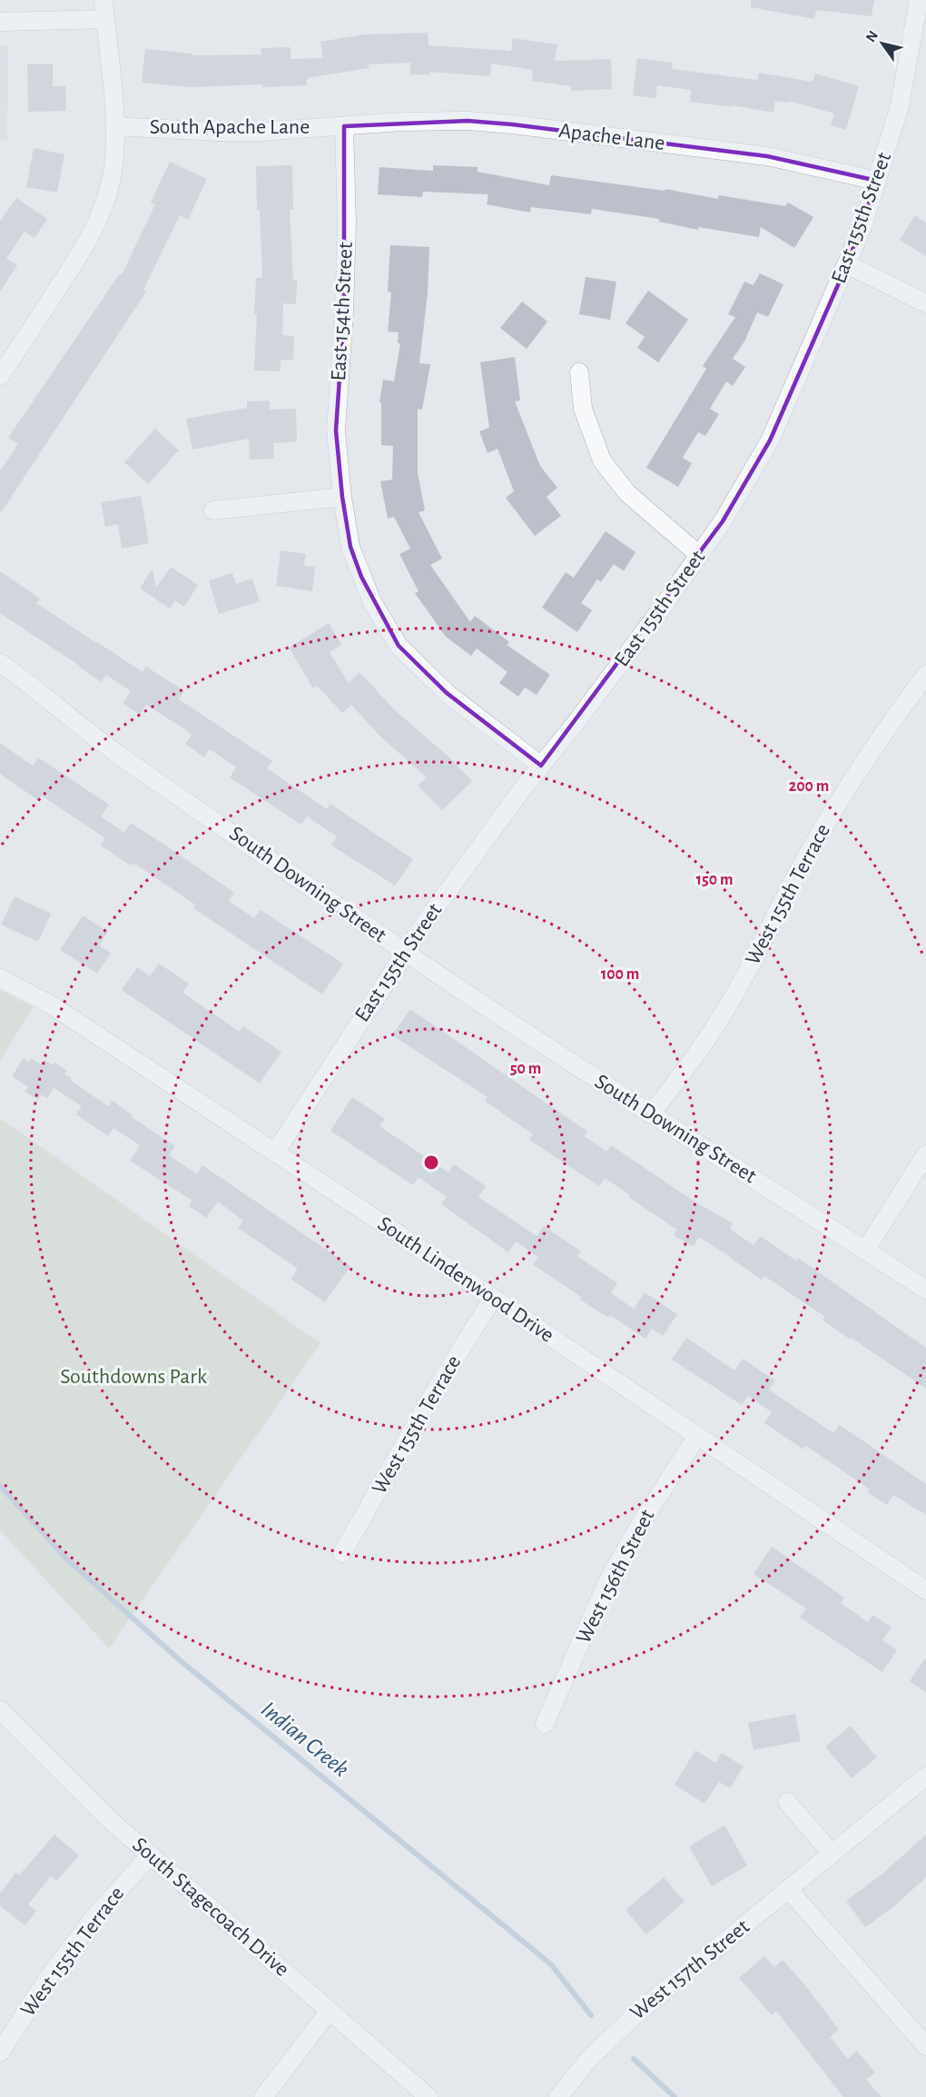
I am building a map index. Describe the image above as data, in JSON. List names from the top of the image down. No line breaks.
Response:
{"streets":{"street":["South Apache Lane","Apache Lane","East 155th Street","East 154th Street","South Downing Street","West 155th Terrace","South Lindenwood Drive","West 156th Street","South Stagecoach Drive","West 157th Street"]},"crossings":[["South Apache Lane","Apache Lane"],["South Apache Lane","East 154th Street"],["Apache Lane","East 155th Street"],["Apache Lane","East 154th Street"],["East 155th Street","East 154th Street"],["East 155th Street","South Downing Street"],["East 155th Street","South Lindenwood Drive"],["South Downing Street","West 155th Terrace"],["West 155th Terrace","South Lindenwood Drive"],["West 155th Terrace","South Stagecoach Drive"],["South Lindenwood Drive","West 156th Street"]],"water":["Indian Creek"],"parks":["Southdowns Park"],"north":"top left","rings":["200 m","150 m","100 m","50 m"]}
